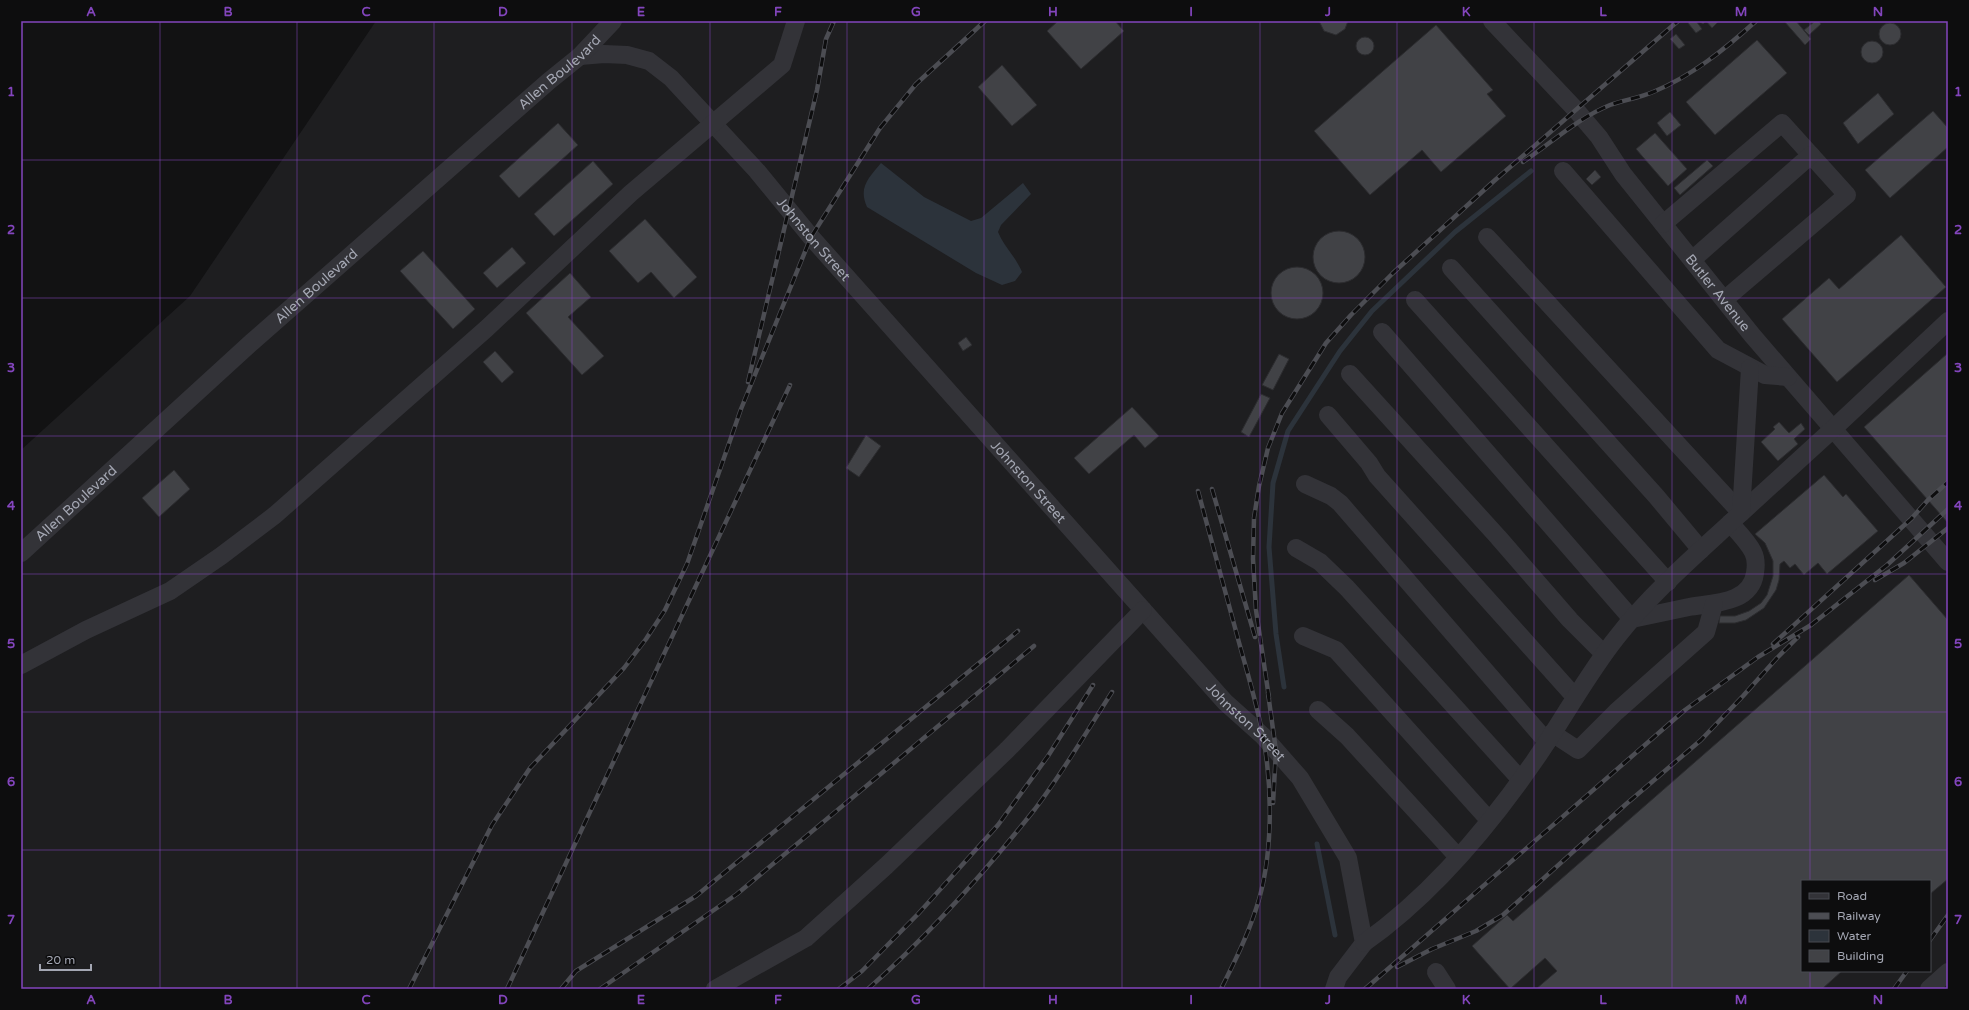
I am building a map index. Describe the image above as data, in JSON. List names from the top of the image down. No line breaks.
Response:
{"streets":{"street":["Allen Boulevard","Johnston Street","Butler Avenue"]},"crossings":[["Allen Boulevard","Johnston Street"]],"legend":["Road","Railway","Water","Building"],"scale_bar":"20 m","grid":{"columns":["A","B","C","D","E","F","G","H","I","J","K","L","M","N"],"rows":["1","2","3","4","5","6","7"]}}
